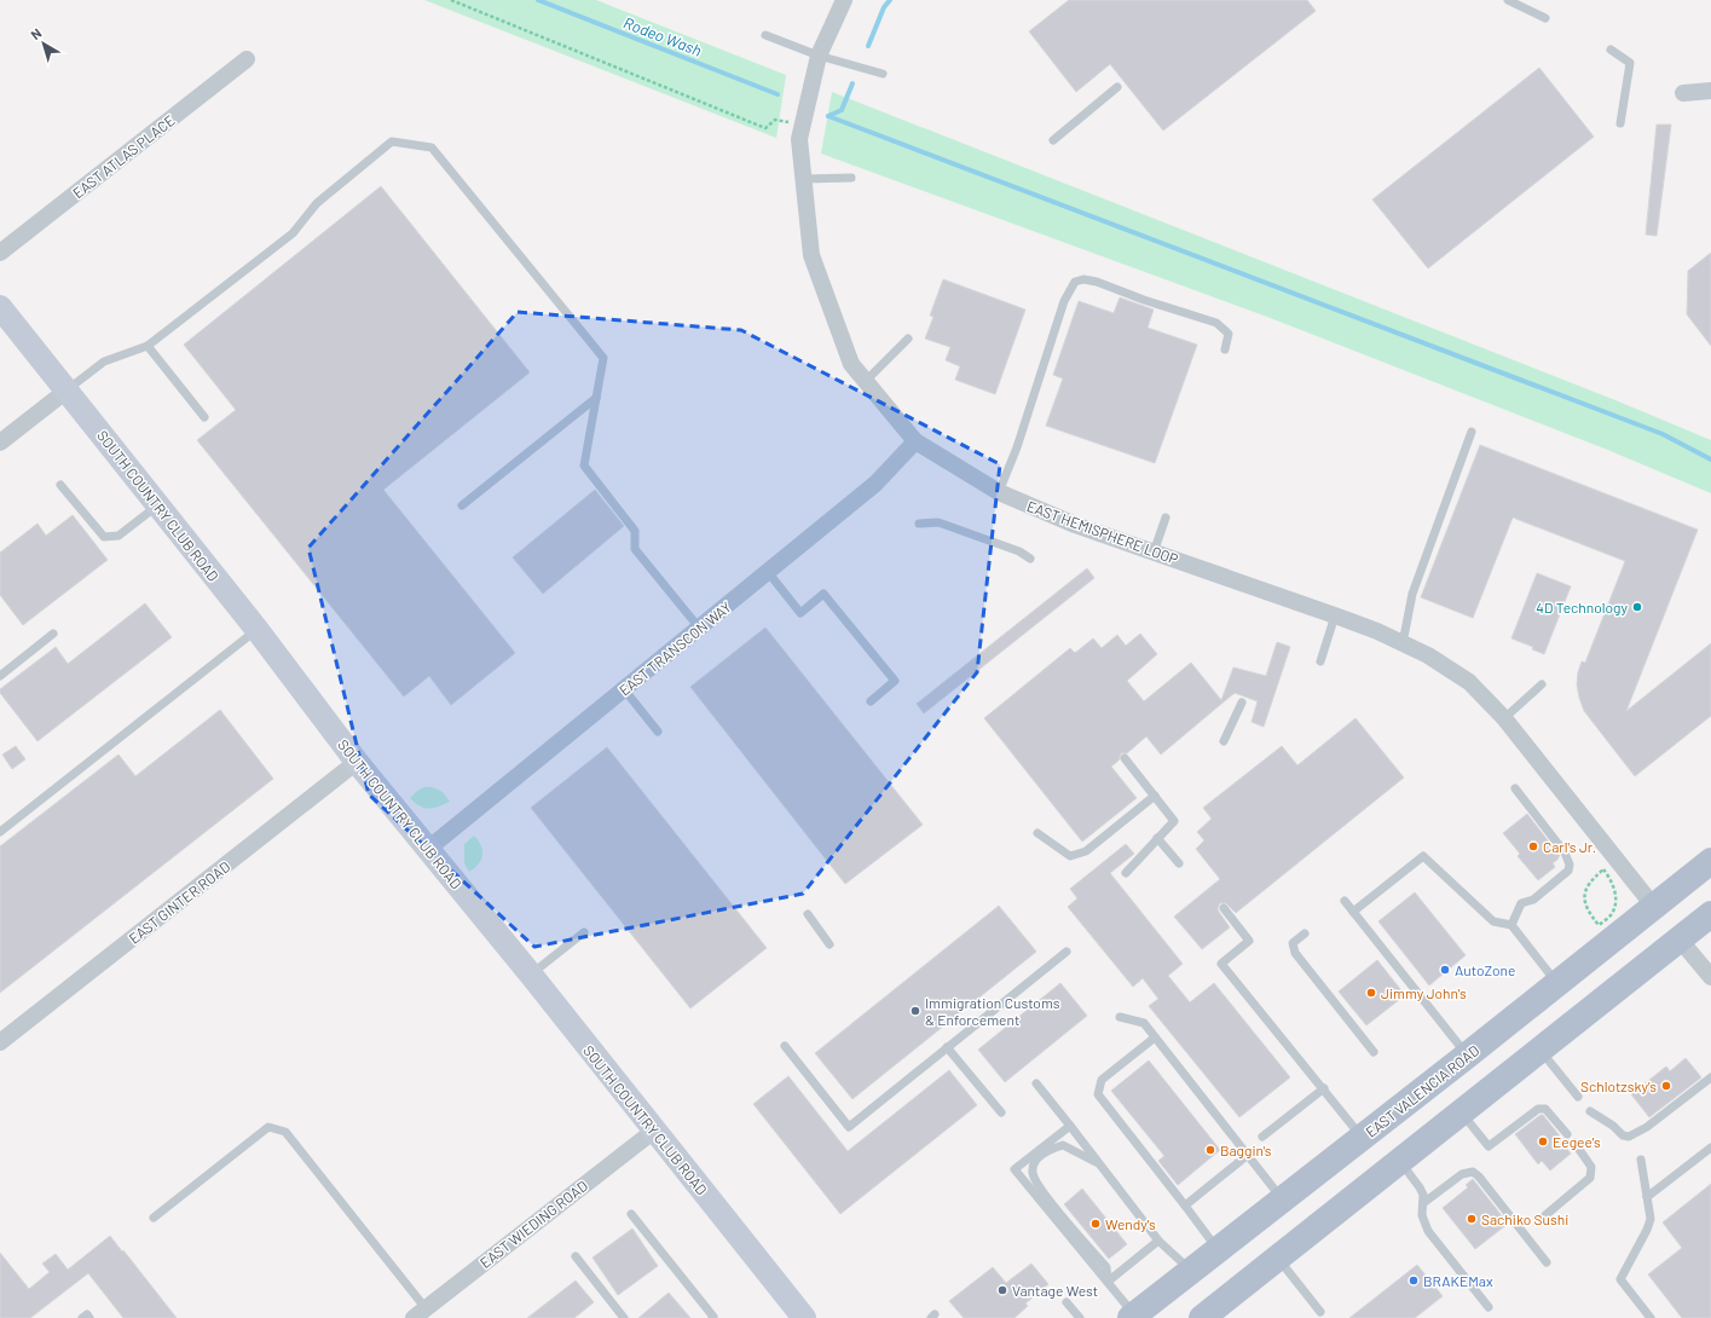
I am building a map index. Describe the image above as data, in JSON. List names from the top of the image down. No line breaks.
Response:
{"streets":{"main road":["EAST VALENCIA ROAD"],"street":["EAST ATLAS PLACE","SOUTH COUNTRY CLUB ROAD","EAST HEMISPHERE LOOP","EAST TRANSCON WAY","EAST GINTER ROAD","EAST WIEDING ROAD"]},"crossings":[["SOUTH COUNTRY CLUB ROAD","EAST TRANSCON WAY"],["SOUTH COUNTRY CLUB ROAD","EAST GINTER ROAD"],["SOUTH COUNTRY CLUB ROAD","EAST WIEDING ROAD"],["EAST HEMISPHERE LOOP","EAST TRANSCON WAY"],["EAST HEMISPHERE LOOP","EAST VALENCIA ROAD"]],"water":["Rodeo Wash"],"places":["4D Technology","Carl's Jr.","AutoZone","Jimmy John's","Immigration Customs & Enforcement","Schlotzsky's","Eegee's","Baggin's","Sachiko Sushi","Wendy's","BRAKEMax","Vantage West"],"north":"top left"}
